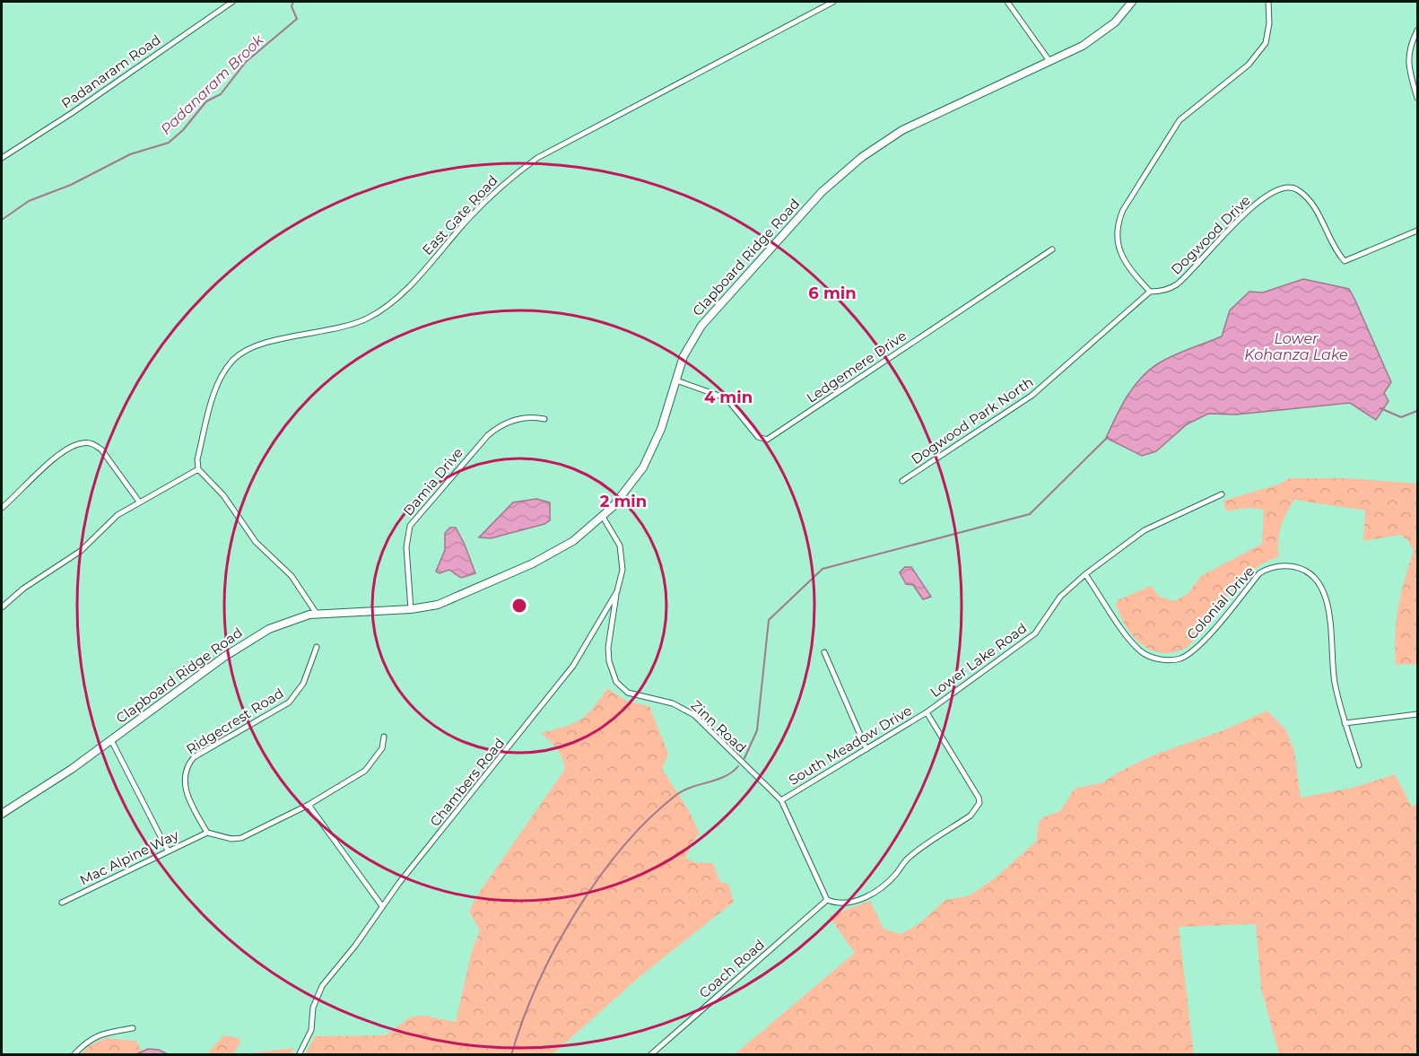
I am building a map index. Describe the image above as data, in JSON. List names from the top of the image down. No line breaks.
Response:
{"streets":{"main road":["Clapboard Ridge Road"],"street":["Padanaram Road","East Gate Road","Dogwood Drive","Ledgemere Drive","Dogwood Park North","Damia Drive","Colonial Drive","Lower Lake Road","Ridgecrest Road","Zinn Road","South Meadow Drive","Chambers Road","Mac Alpine Way","Coach Road"]},"crossings":[["Dogwood Drive","Dogwood Park North"],["Clapboard Ridge Road","Ledgemere Drive"],["Clapboard Ridge Road","Damia Drive"],["Clapboard Ridge Road","Chambers Road"],["Colonial Drive","Lower Lake Road"],["Lower Lake Road","South Meadow Drive"],["Ridgecrest Road","Mac Alpine Way"],["Zinn Road","South Meadow Drive"],["Zinn Road","Chambers Road"],["Zinn Road","Coach Road"],["South Meadow Drive","Coach Road"]],"water":["Padanaram Brook","Lower Kohanza Lake"],"rings":["6 min","4 min","2 min"]}
